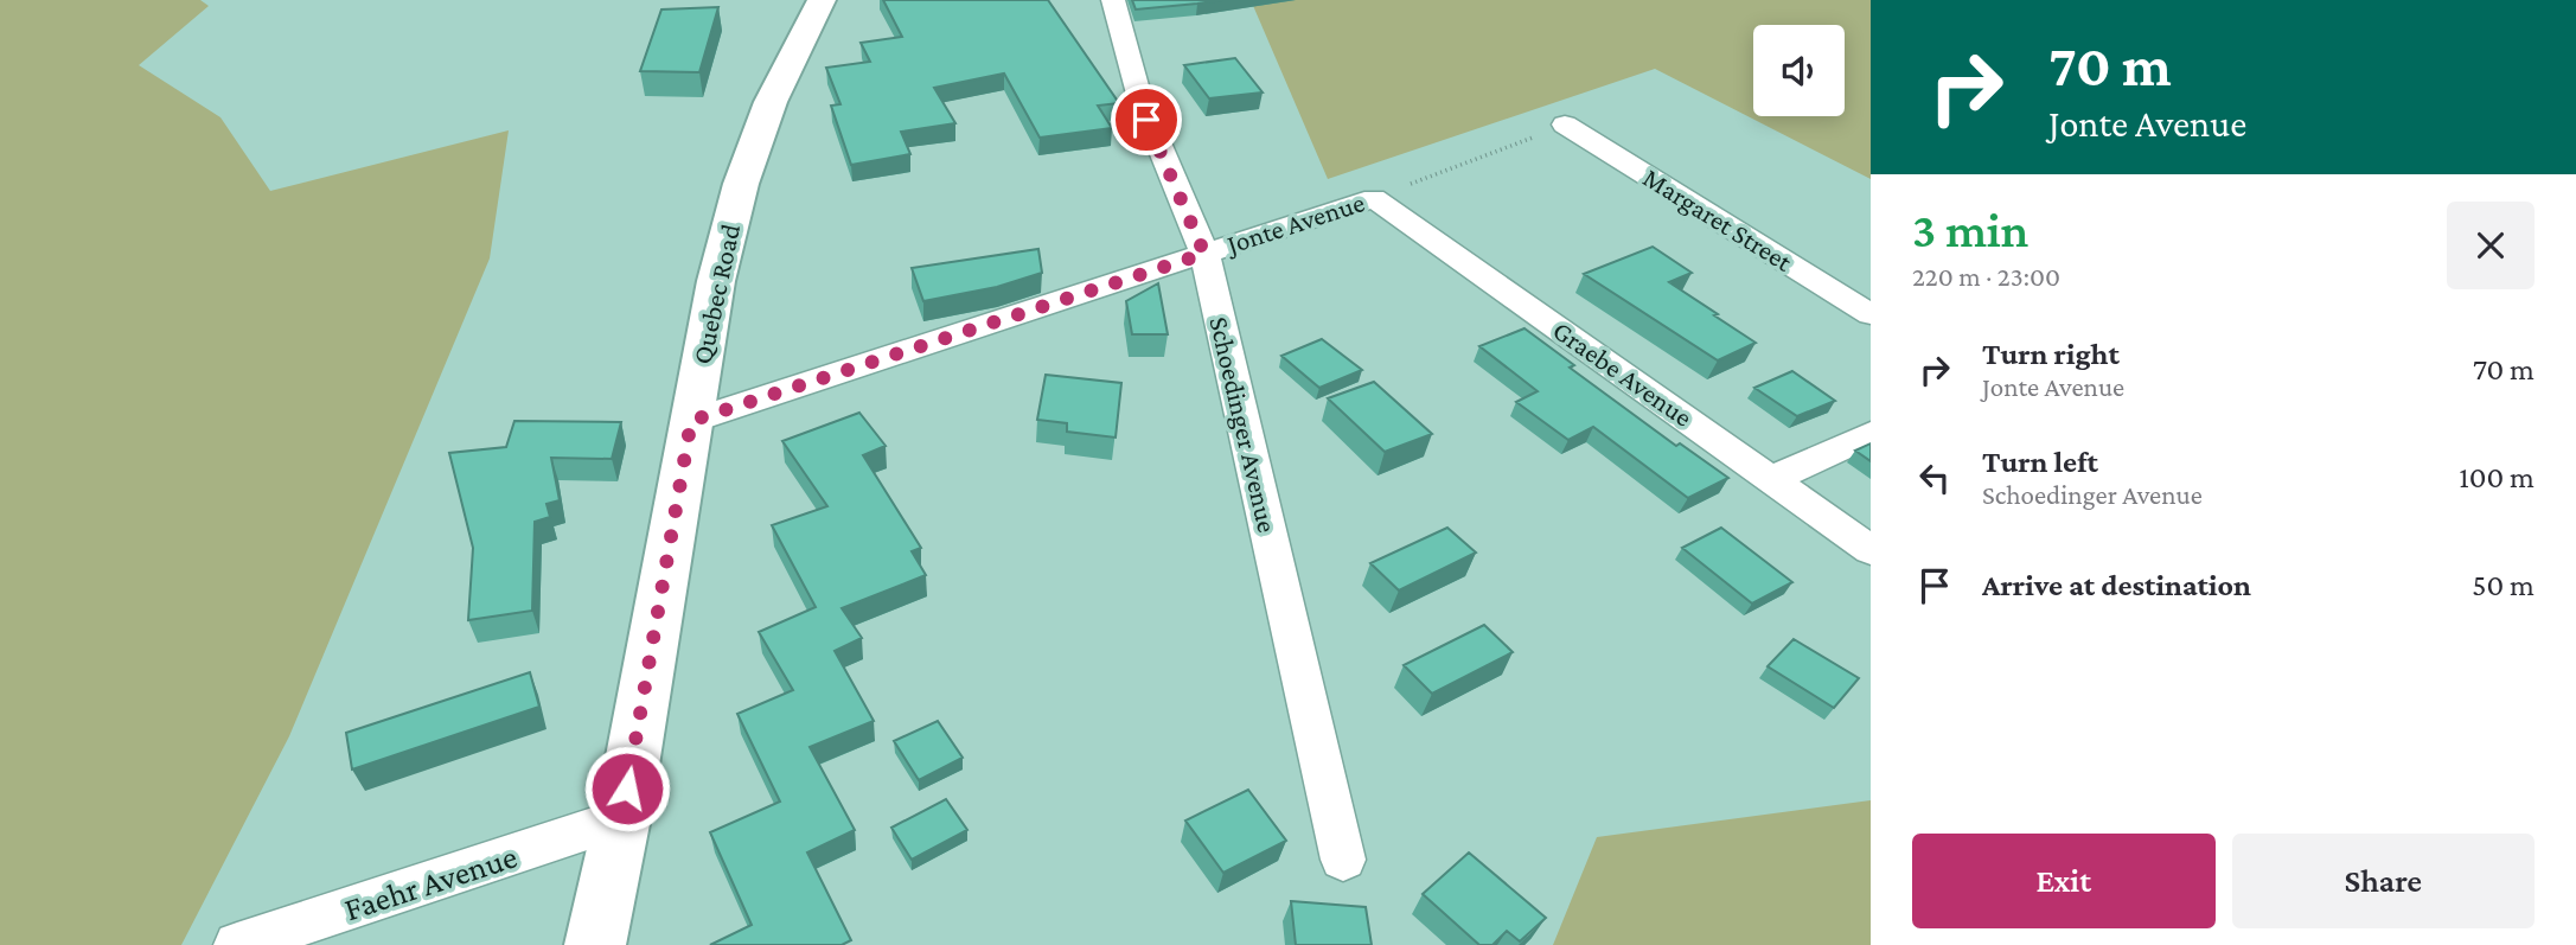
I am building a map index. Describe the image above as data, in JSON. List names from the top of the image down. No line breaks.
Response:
{"streets":{"street":["Margaret Street","Jonte Avenue","Quebec Road","Graebe Avenue","Schoedinger Avenue","Faehr Avenue"]},"crossings":[["Margaret Street","Jonte Avenue"],["Jonte Avenue","Quebec Road"],["Jonte Avenue","Graebe Avenue"],["Jonte Avenue","Schoedinger Avenue"],["Quebec Road","Faehr Avenue"]],"page":{"turn":["70 m","Jonte Avenue"],"heading":["3 min","220 m · 23:00"],"list":[{"name":"Turn right","note":"Jonte Avenue","value":"70 m"},{"name":"Turn left","note":"Schoedinger Avenue","value":"100 m"},{"name":"Arrive at destination","value":"50 m"}],"buttons":["Exit","Share"]}}
